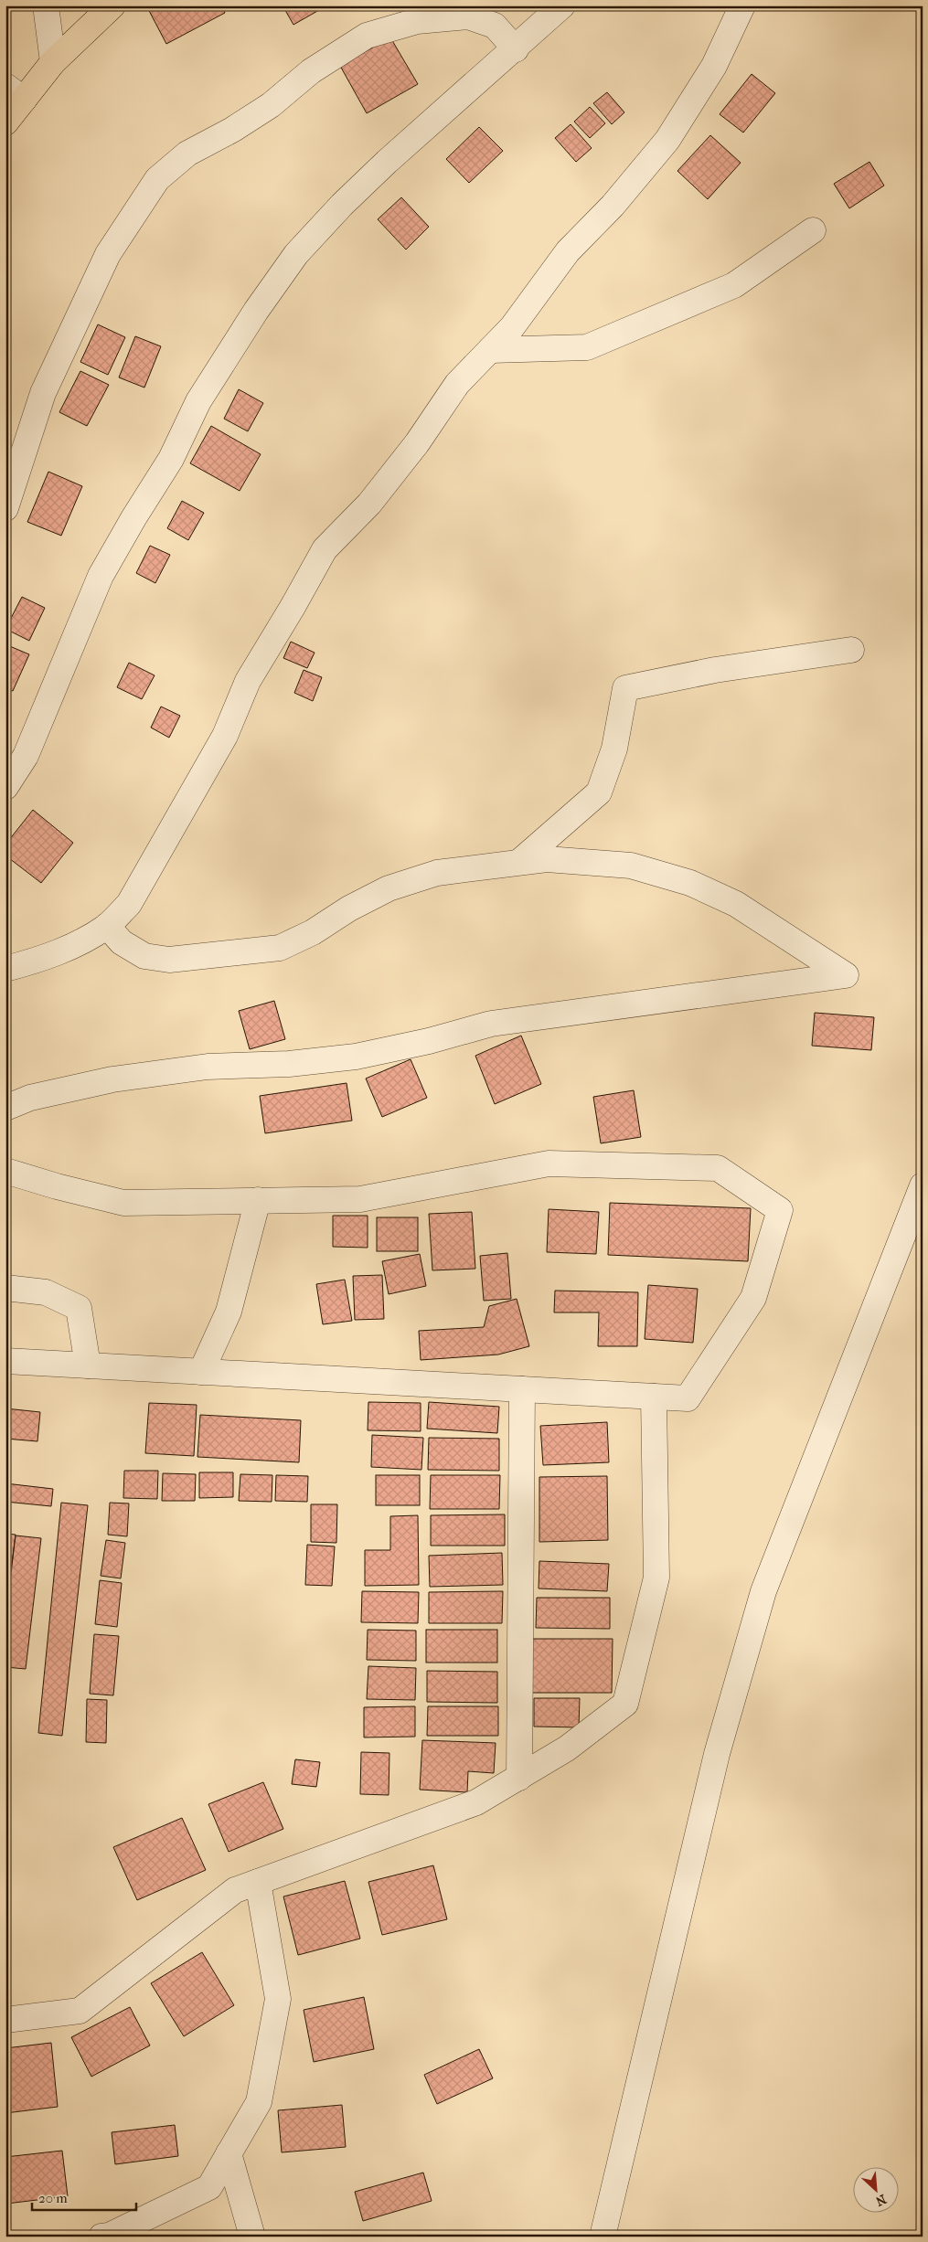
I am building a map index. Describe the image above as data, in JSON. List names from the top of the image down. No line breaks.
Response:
{"scale_bar":"20 m","north":"bottom right"}
